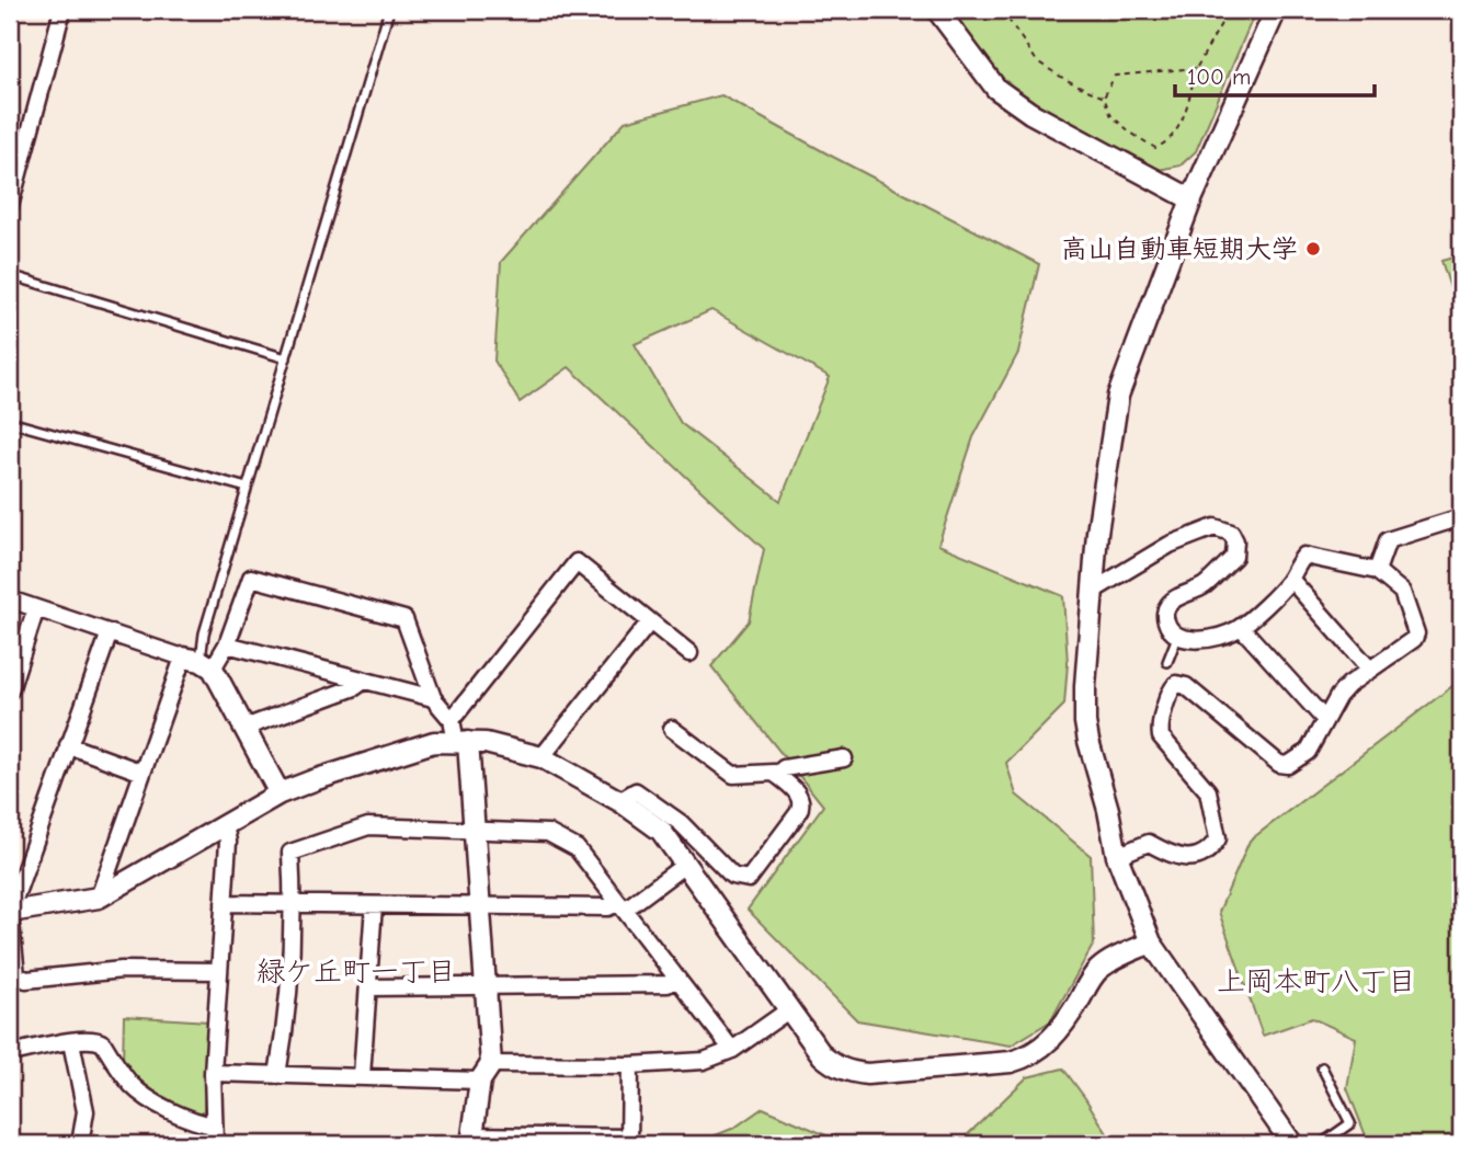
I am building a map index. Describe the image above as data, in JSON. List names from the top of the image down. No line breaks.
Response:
{"districts":["緑ケ丘町一丁目","上岡本町八丁目"],"places":["高山自動車短期大学"],"scale_bar":"100 m"}
